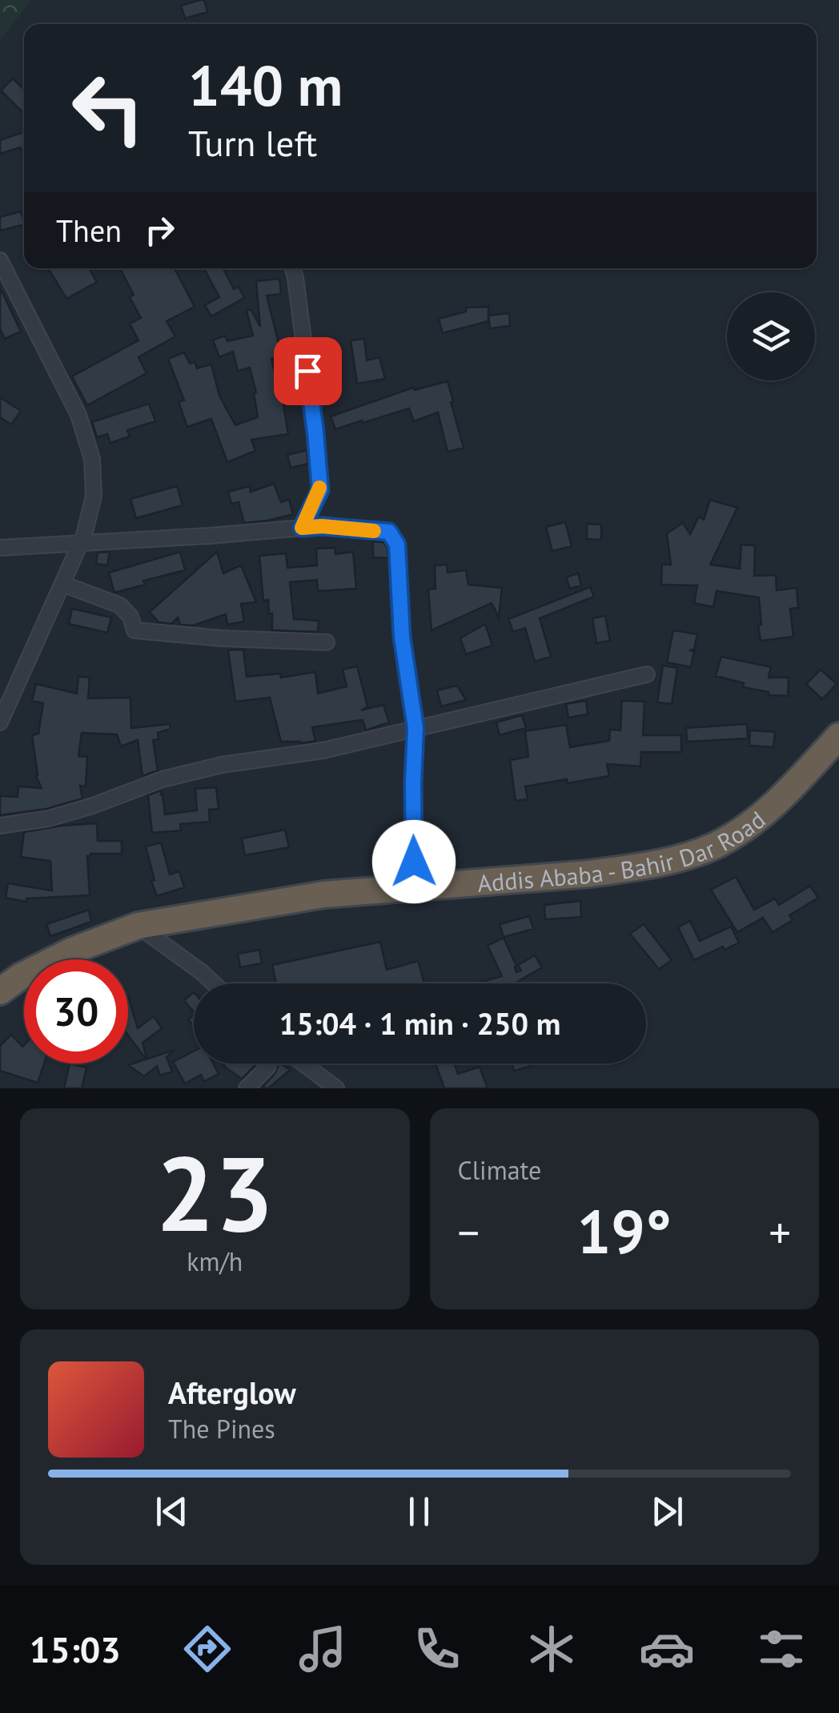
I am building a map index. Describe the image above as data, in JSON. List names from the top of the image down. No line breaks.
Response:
{"streets":{"highway":["Addis Ababa - Bahir Dar Road"]},"page":{"turn":["140 m","Turn left"],"then":"Then","limit":"30","trip":"15:04 · 1 min · 250 m","tile":[["23","km/h"],"Climate"],"heat":["−","19°","+"],"song":["Afterglow","The Pines"],"tabs":"15:03"}}
